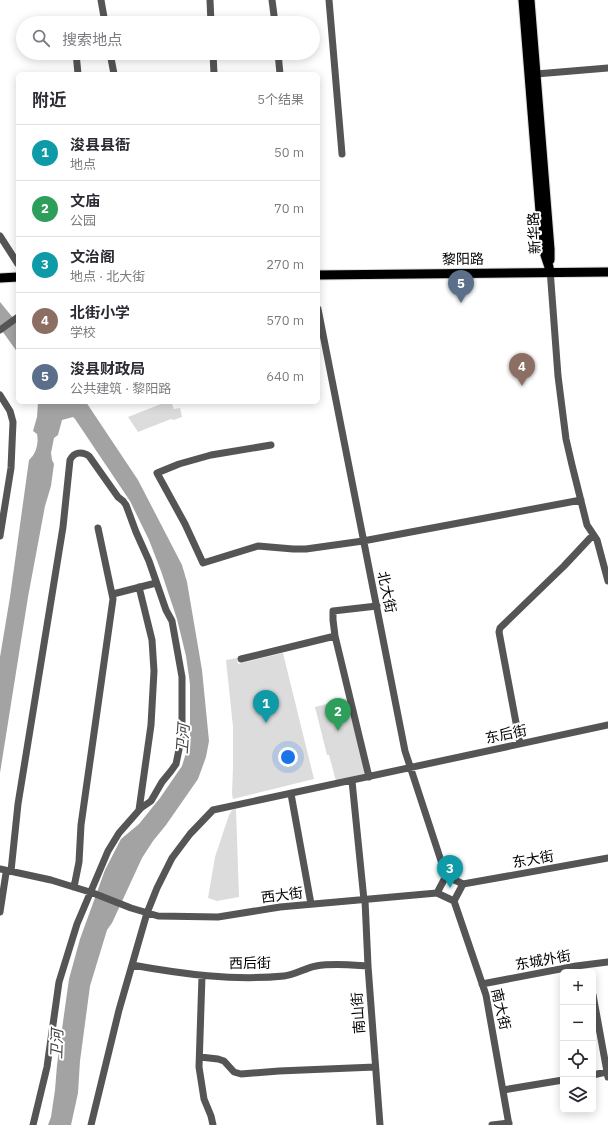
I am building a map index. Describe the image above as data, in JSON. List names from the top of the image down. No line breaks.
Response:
{"streets":{"main road":["新华路","黎阳路"],"street":["北大街","东后街","东大街","西大街","东城外街","西后街","南大街","南山街"]},"crossings":[["新华路","黎阳路"],["北大街","东后街"],["东后街","西大街"],["东后街","西后街"],["东后街","南山街"],["西大街","南山街"],["东城外街","南大街"],["西后街","南山街"]],"water":["卫河"],"page":{"search":"搜索地点","heading":["附近","5个结果"],"list":[{"mark":"1","name":"浚县县衙","note":"地点","value":"50 m"},{"mark":"2","name":"文庙","note":"公园","value":"70 m"},{"mark":"3","name":"文治阁","note":"地点 · 北大街","value":"270 m"},{"mark":"4","name":"北街小学","note":"学校","value":"570 m"},{"mark":"5","name":"浚县财政局","note":"公共建筑 · 黎阳路","value":"640 m"}],"pins":["5","4","1","2","3"],"map_buttons":["+","−"]}}
